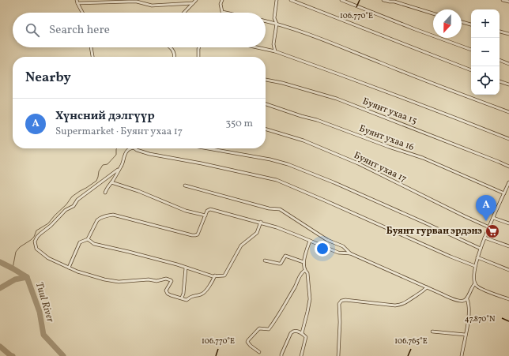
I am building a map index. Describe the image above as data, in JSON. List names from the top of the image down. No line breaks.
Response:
{"streets":{"street":["Буянт ухаа 15","Буянт ухаа 16","Буянт ухаа 17"]},"water":["Tuul River"],"places":{"supermarket":["Буянт гурван эрдэнэ"]},"north":"bottom","page":{"map_buttons":["+","−"],"search":"Search here","heading":"Nearby","list":[{"mark":"A","name":"Хүнсний дэлгүүр","note":"Supermarket · Буянт ухаа 17","value":"350 m"}],"pins":"A"},"coordinates":["106.770°E","47.870°N","106.765°E"]}
